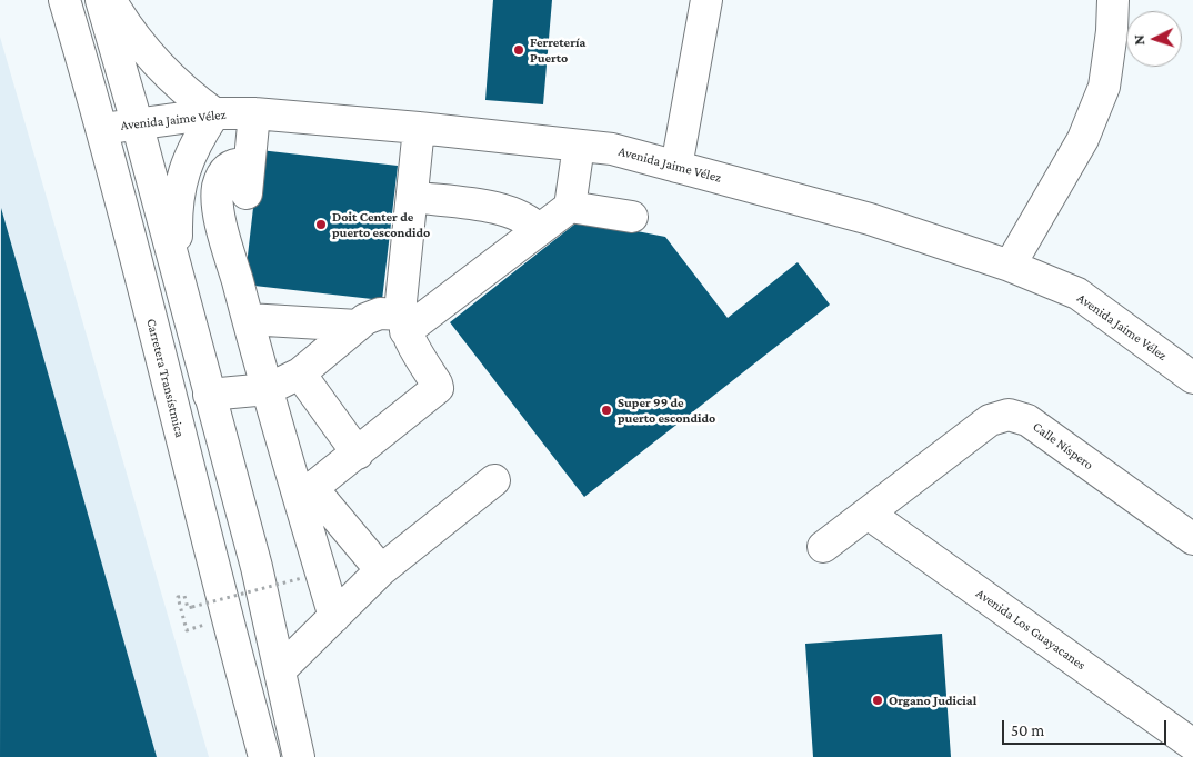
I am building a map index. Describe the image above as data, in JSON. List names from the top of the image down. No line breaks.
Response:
{"streets":{"street":["Avenida Jaime Vélez","Carretera Transístmica","Calle Níspero","Avenida Los Guayacanes"]},"crossings":[["Avenida Jaime Vélez","Carretera Transístmica"],["Calle Níspero","Avenida Los Guayacanes"]],"places":["Ferretería Puerto","Doit Center de puerto escondido","Super 99 de puerto escondido","Organo Judicial"],"scale_bar":"50 m","north":"left"}
